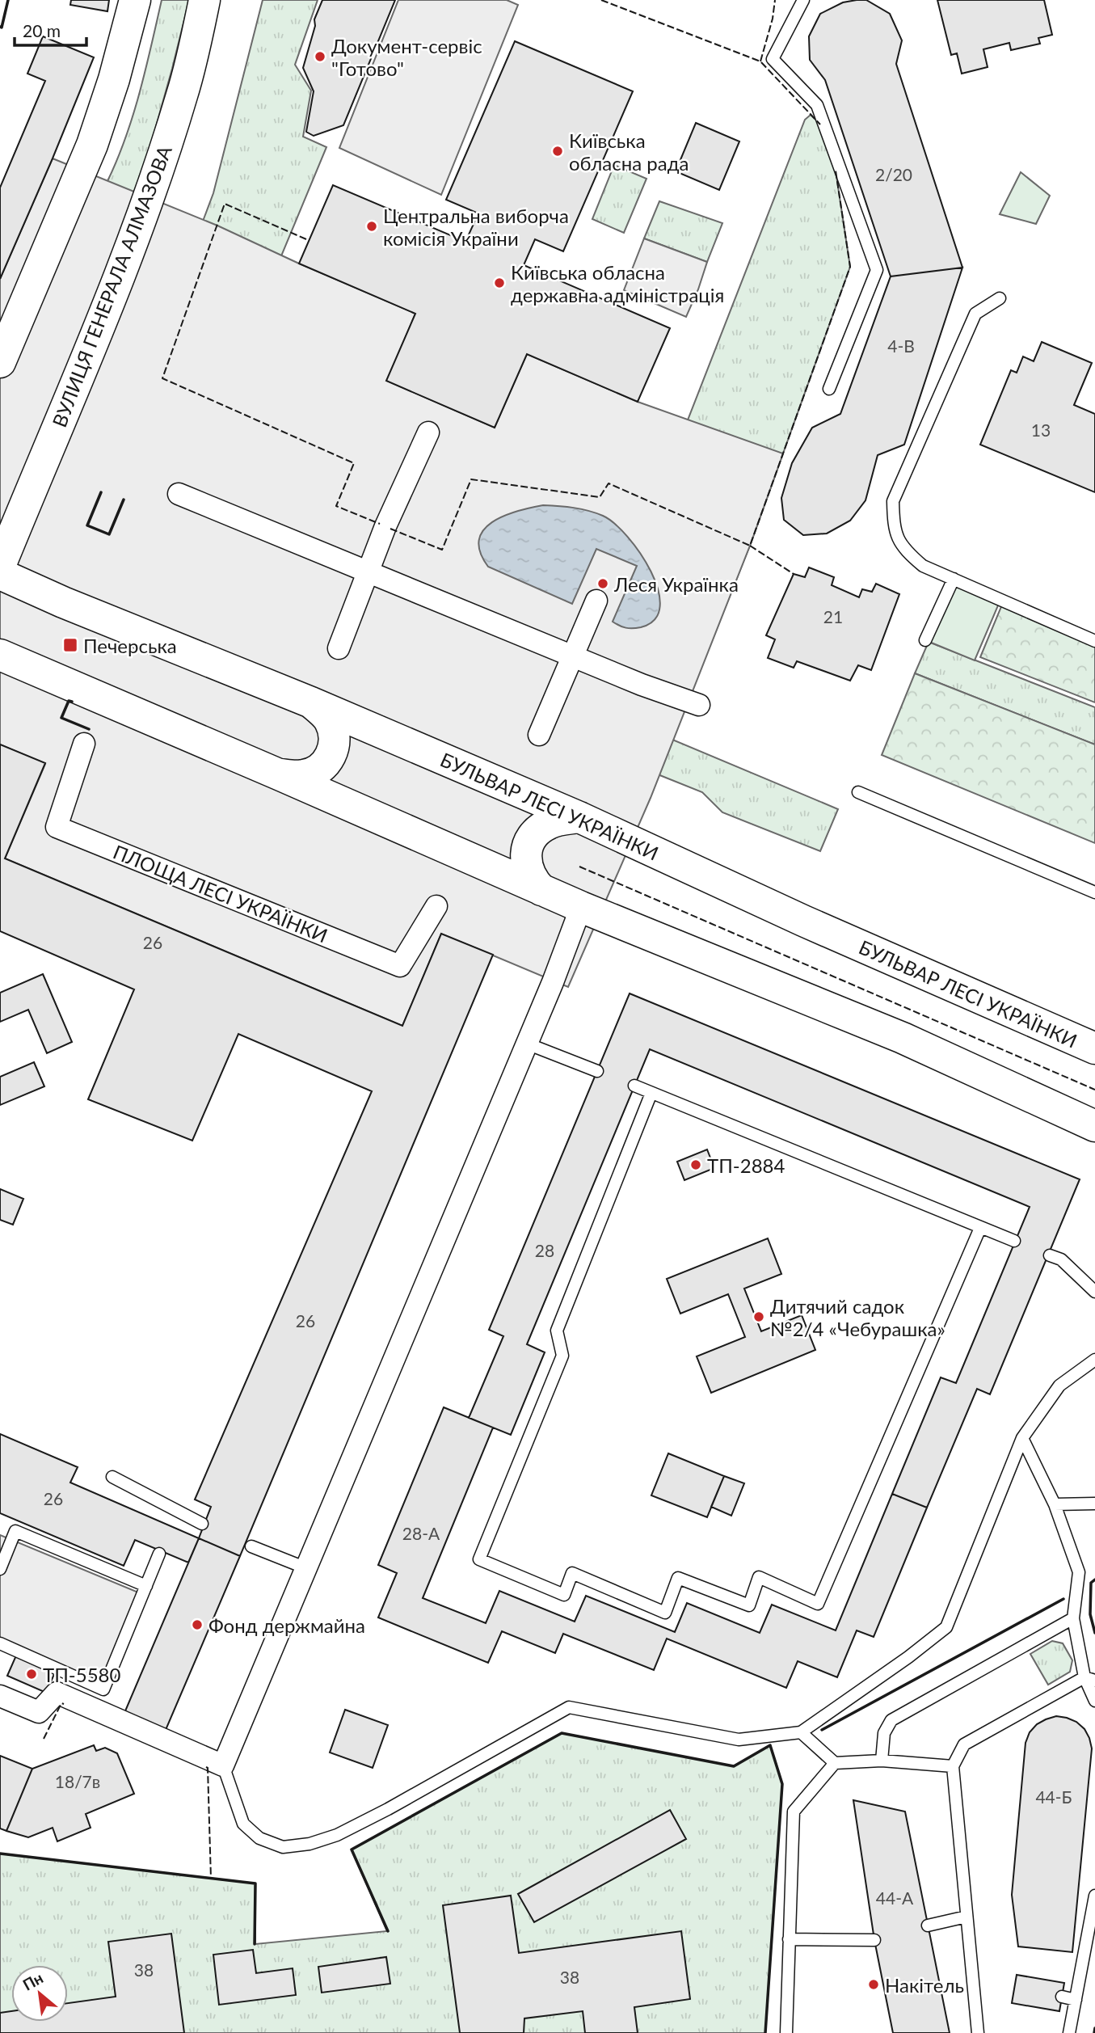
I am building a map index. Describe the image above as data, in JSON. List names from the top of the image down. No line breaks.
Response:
{"streets":{"main road":["ВУЛИЦЯ ГЕНЕРАЛА АЛМАЗОВА","БУЛЬВАР ЛЕСІ УКРАЇНКИ"],"street":["ПЛОЩА ЛЕСІ УКРАЇНКИ"]},"places":{"other":["Документ-сервіс \"Готово\"","Київська обласна рада","Центральна виборча комісія України","Київська обласна державна адміністрація","Леся Українка","ТП-2884","Дитячий садок №2/4 «Чебурашка»","Фонд держмайна","ТП-5580","Накітель"],"transit":["Печерська"]},"house_numbers":["2/20","4-В","13","21","26","28","26","26","28-А","18/7в","44-Б","44-А","38","38"],"scale_bar":"20 m","north":"top left"}
